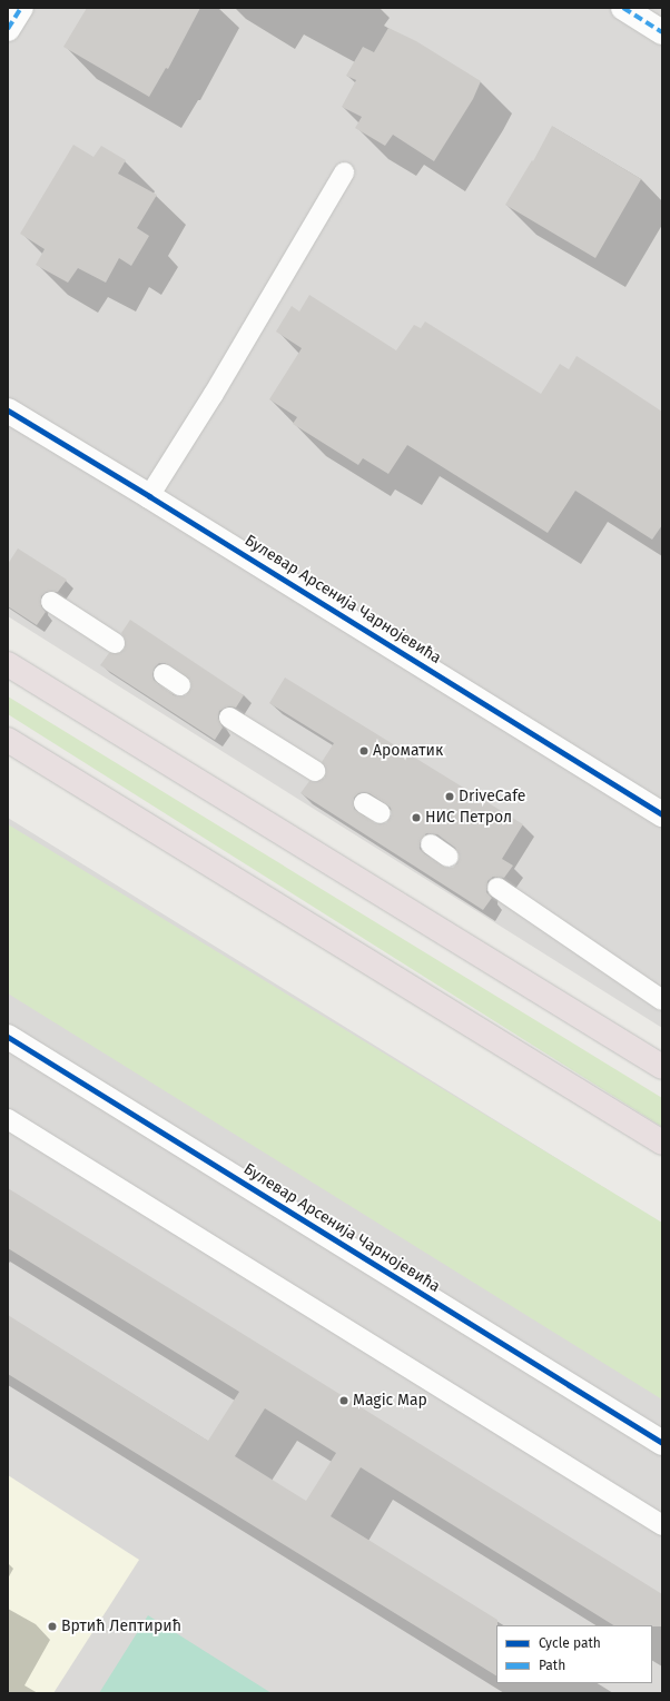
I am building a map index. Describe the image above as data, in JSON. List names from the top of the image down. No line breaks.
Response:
{"streets":{"street":["Булевар Арсенија Чарнојевића"]},"places":["Ароматик","DriveCafe","НИС Петрол","Magic Map","Вртић Лептирић"],"legend":["Cycle path","Path"]}
